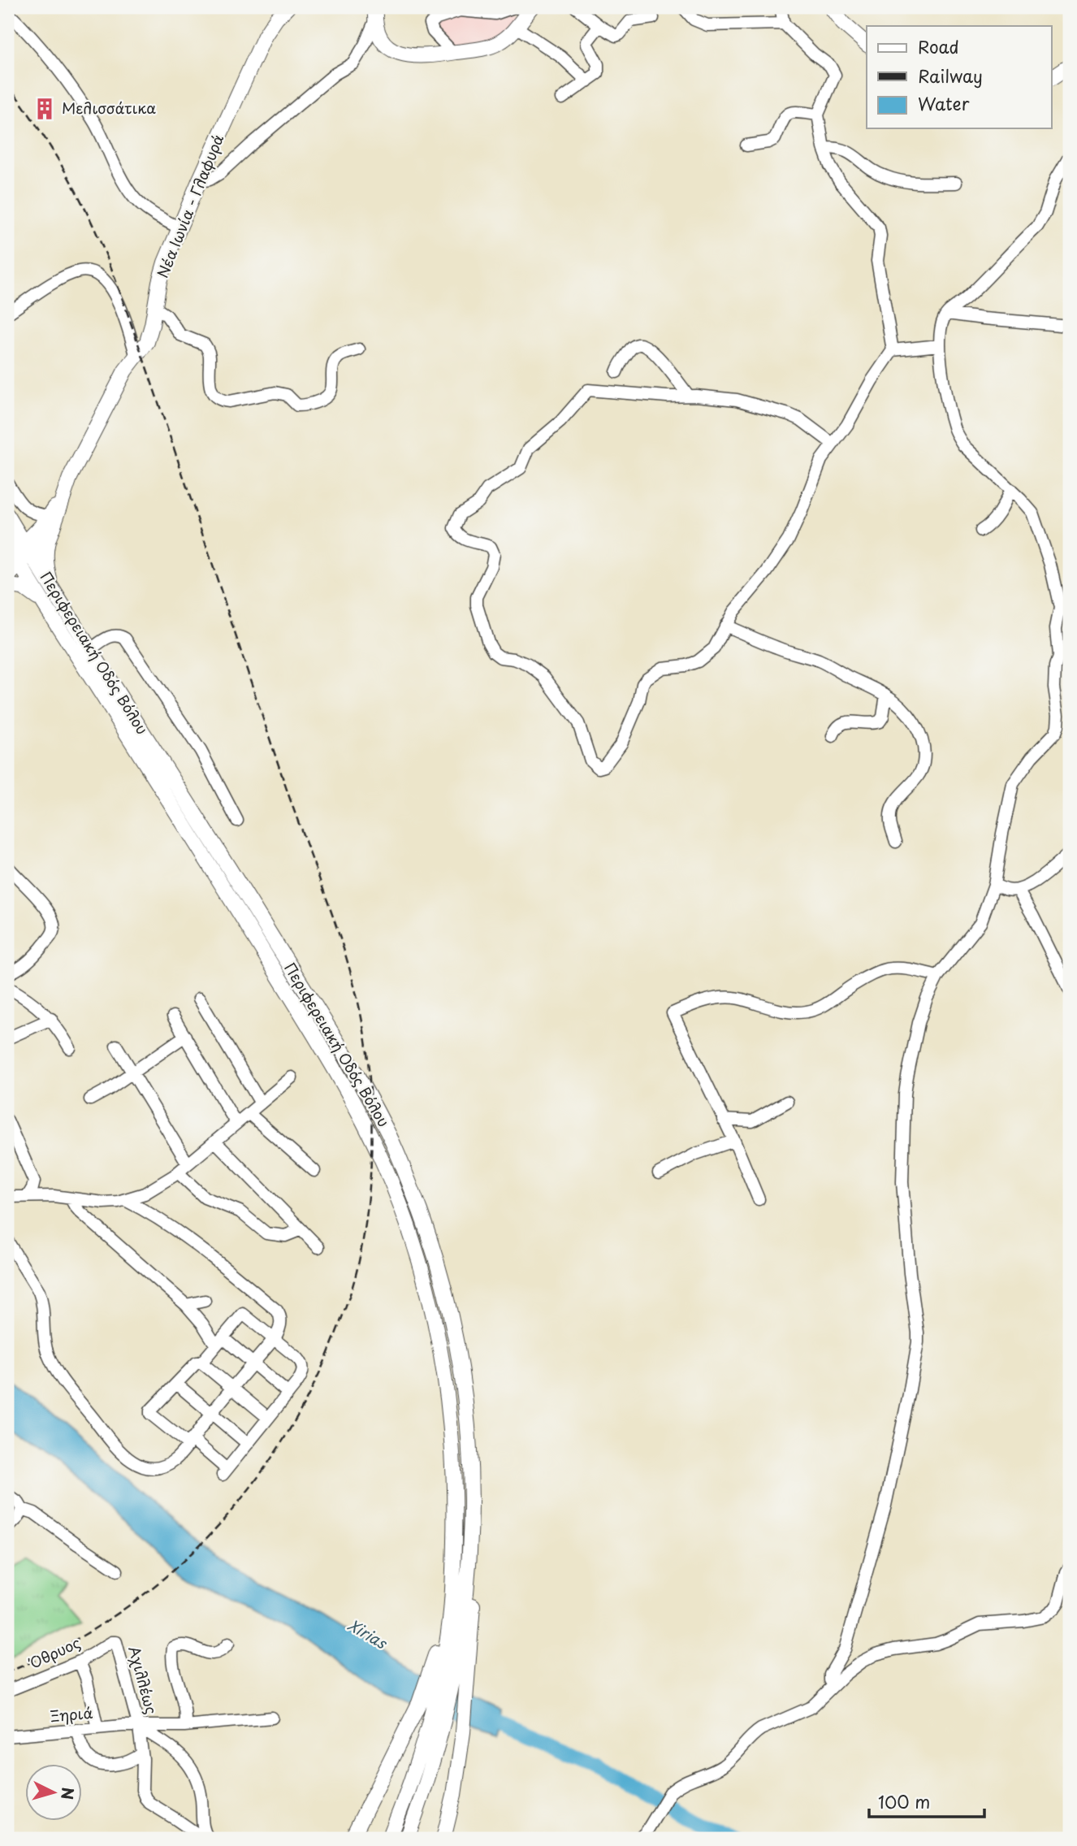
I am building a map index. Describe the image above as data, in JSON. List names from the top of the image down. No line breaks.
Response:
{"streets":{"main road":["Νέα Ιωνία - Γλαφυρά","Περιφερειακή Οδός Βόλου"],"street":["Όθρυος","Αχιλλέως","Ξηριά"]},"crossings":[["Νέα Ιωνία - Γλαφυρά","Περιφερειακή Οδός Βόλου"],["Όθρυος","Αχιλλέως"],["Αχιλλέως","Ξηριά"]],"water":["Xirias"],"places":{"building":["Μελισσάτικα"]},"legend":["Road","Railway","Water"],"scale_bar":"100 m","north":"right"}
